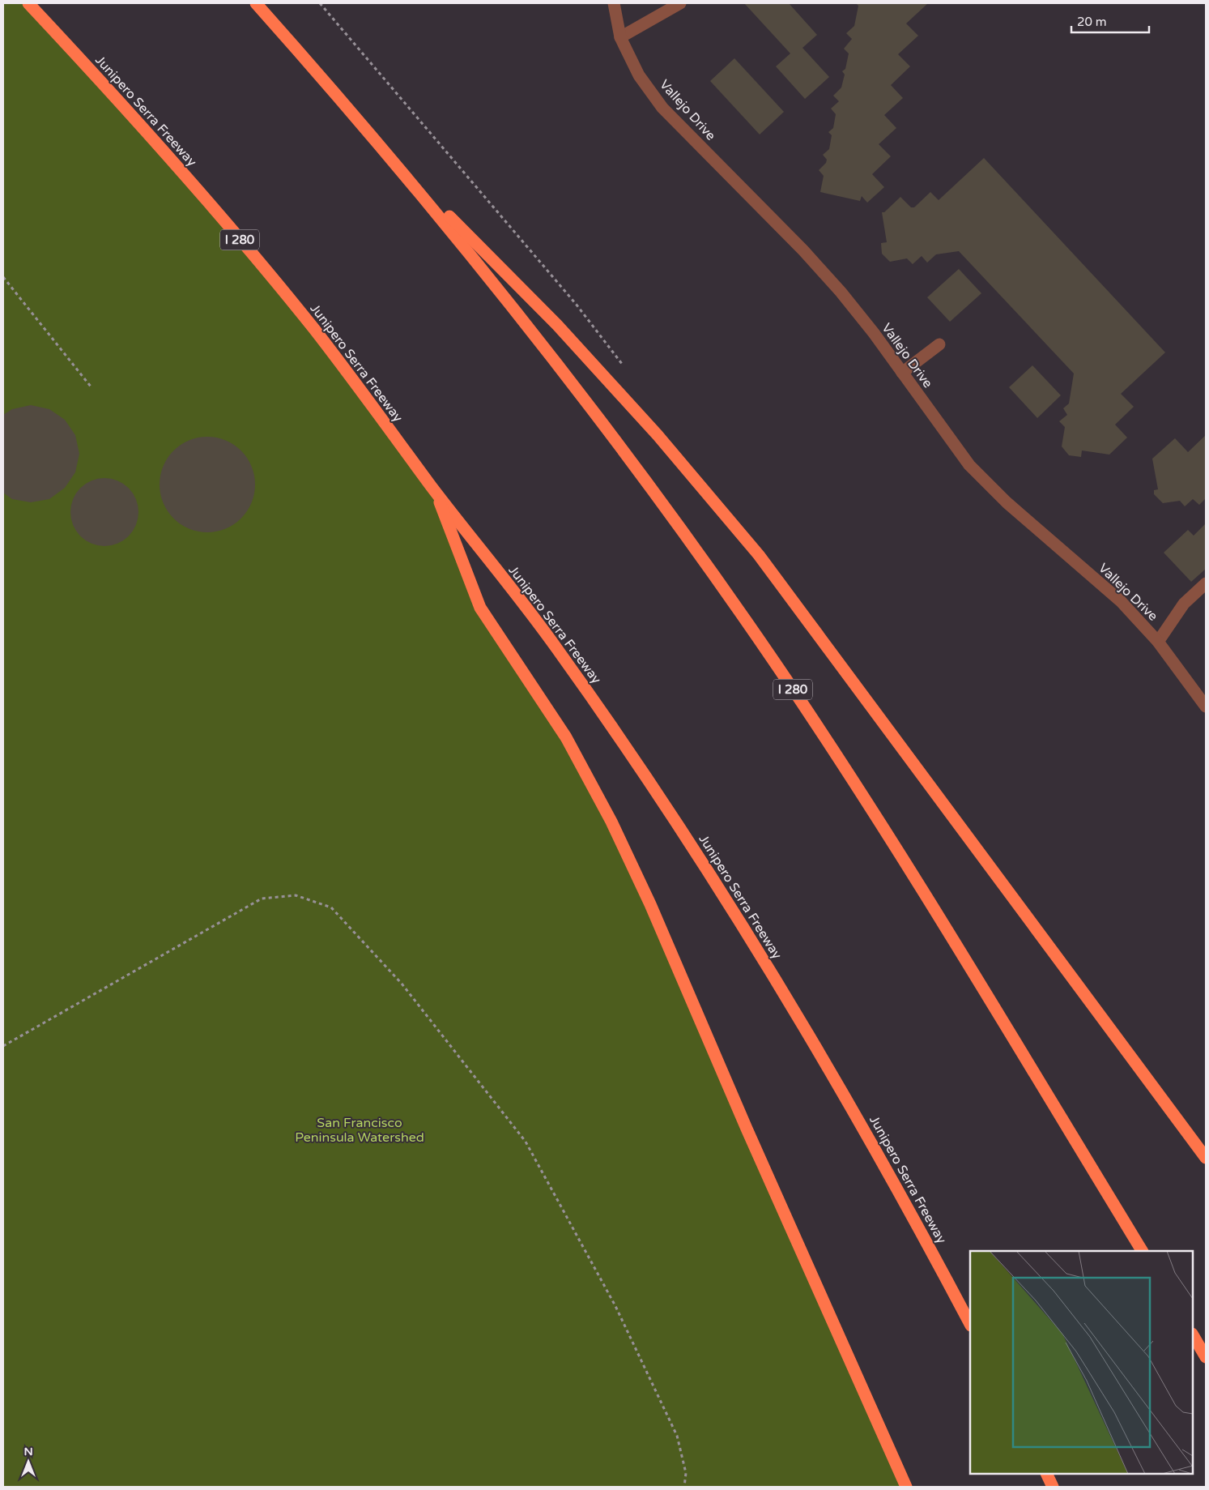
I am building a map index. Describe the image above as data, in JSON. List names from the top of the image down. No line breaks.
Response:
{"streets":{"highway":["Junipero Serra Freeway","I 280"],"street":["Vallejo Drive"]},"parks":["San Francisco Peninsula Watershed"],"scale_bar":"20 m","north":"top"}
